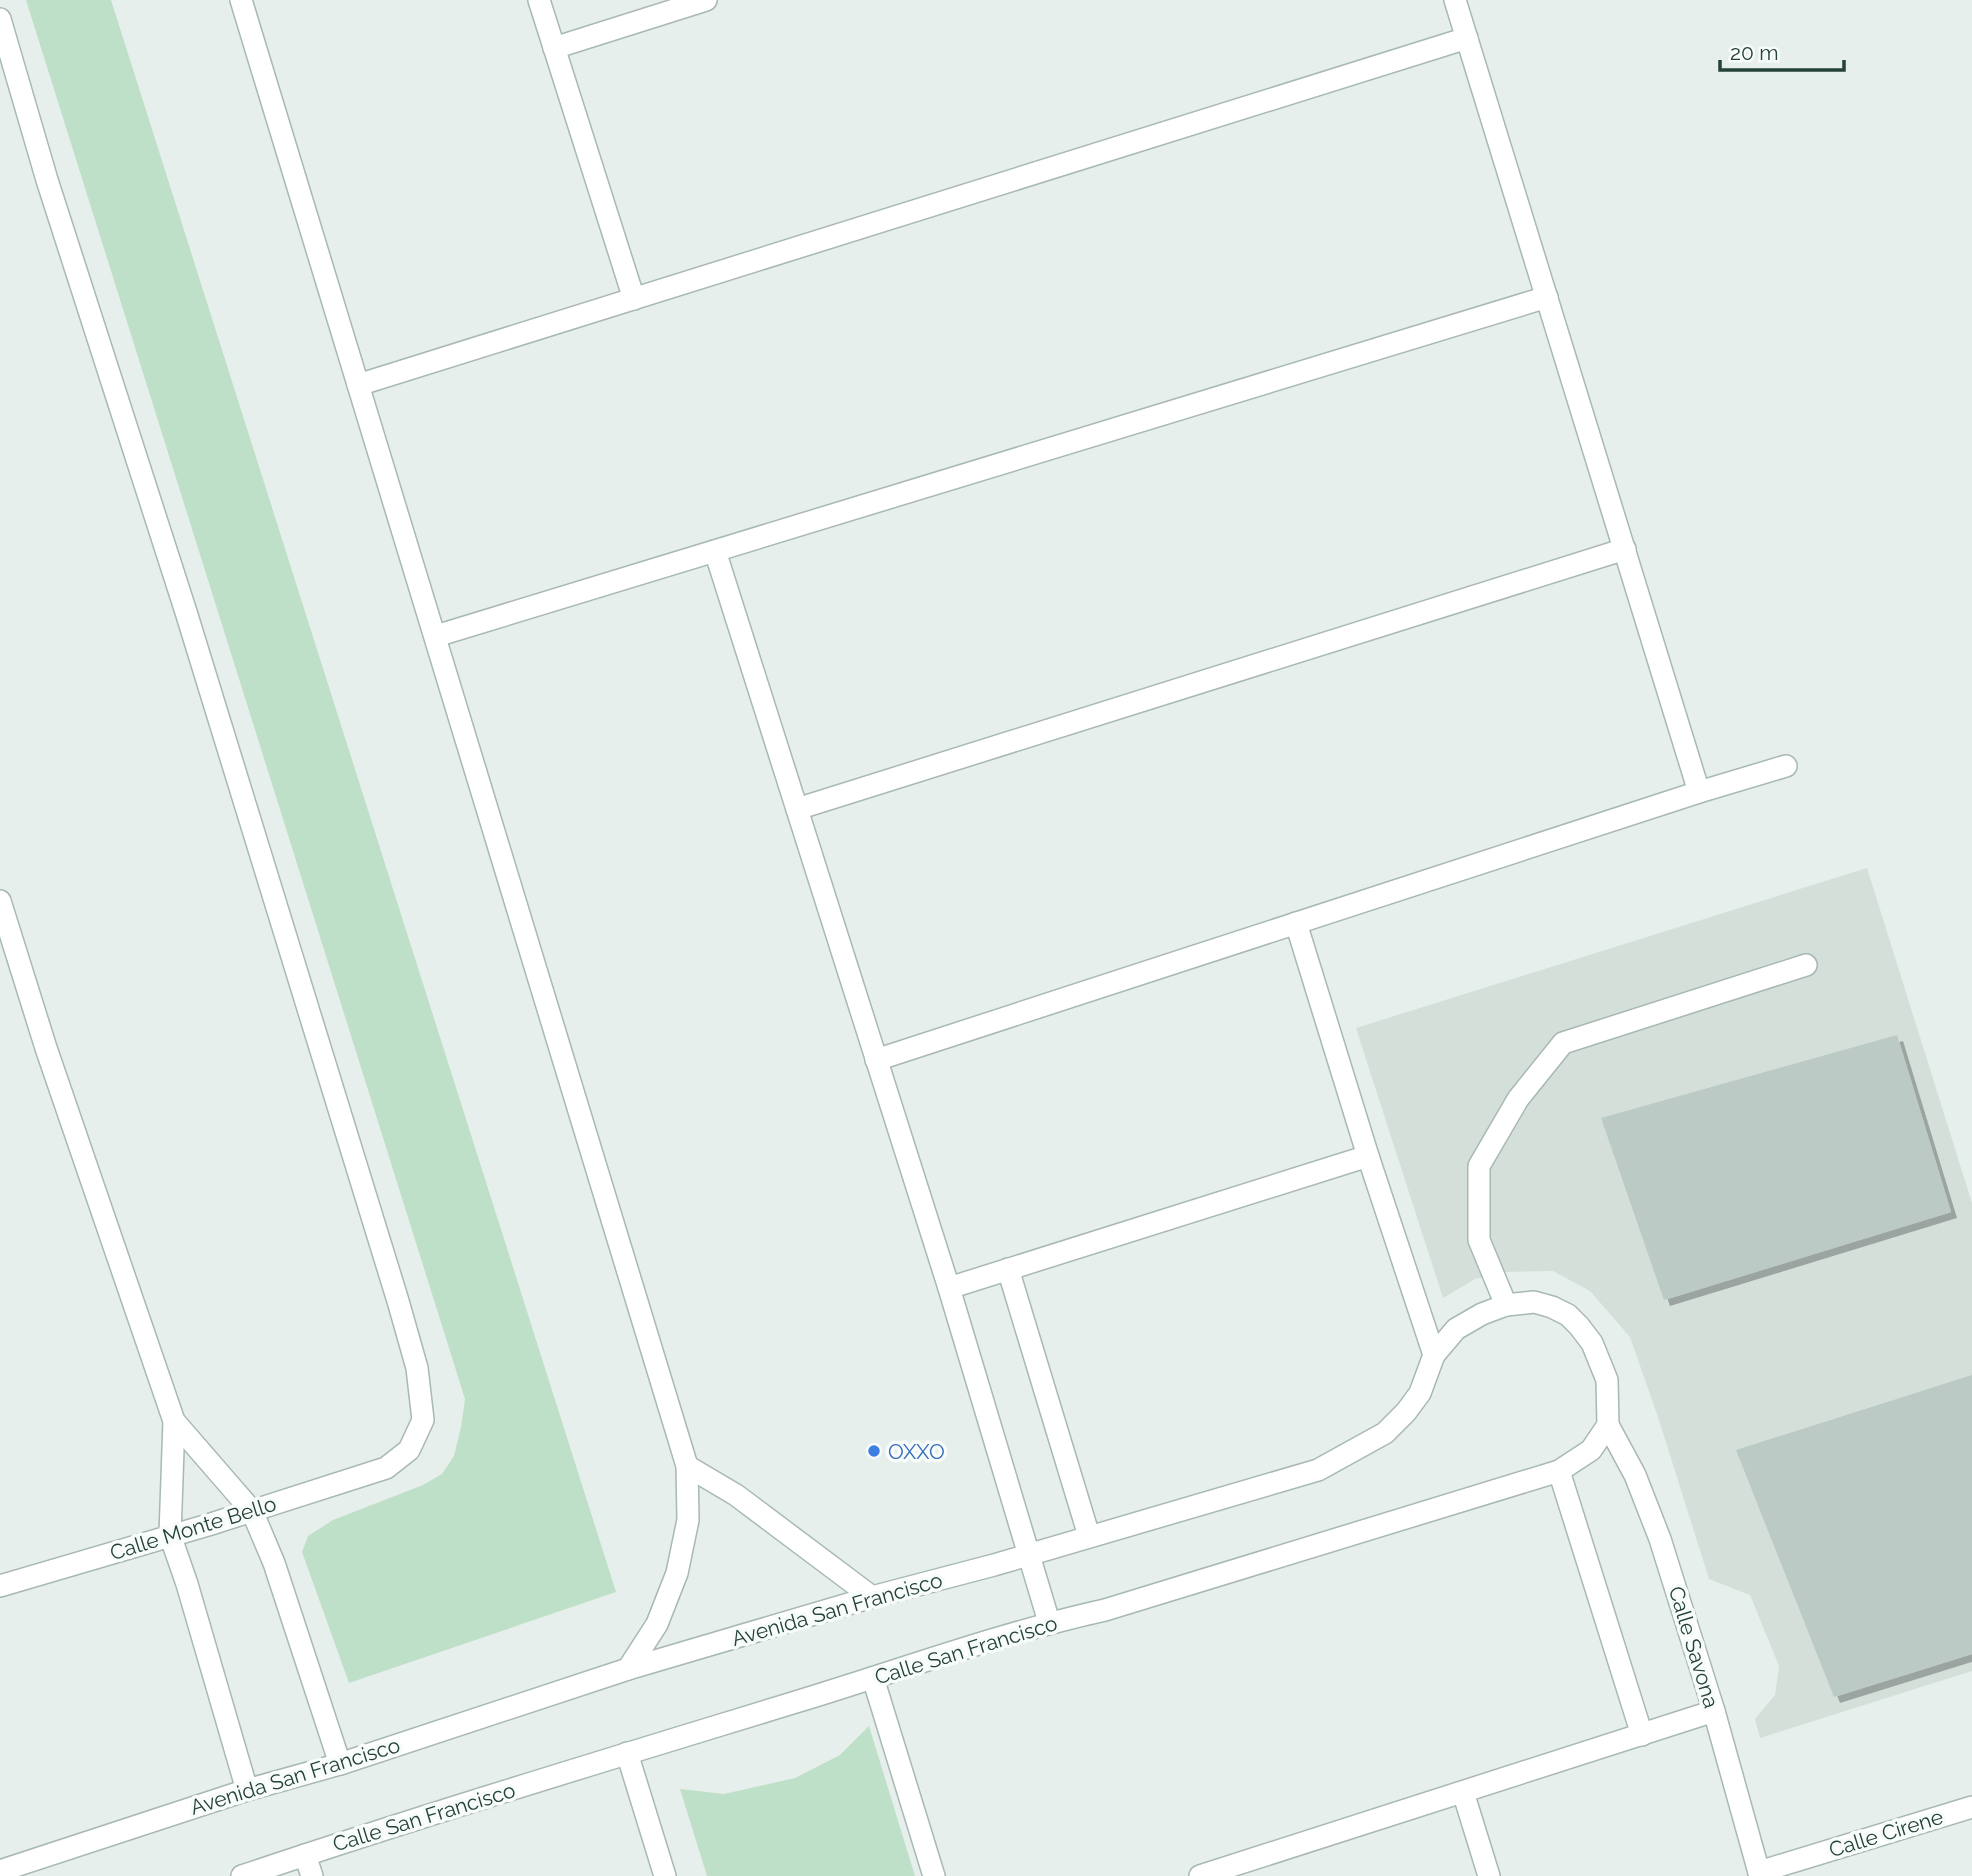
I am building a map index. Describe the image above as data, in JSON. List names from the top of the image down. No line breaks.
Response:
{"streets":{"street":["Calle Monte Bello","Avenida San Francisco","Calle Savona","Calle San Francisco","Calle Cirene"]},"crossings":[["Avenida San Francisco","Calle Savona"],["Avenida San Francisco","Calle San Francisco"],["Calle Savona","Calle San Francisco"],["Calle Savona","Calle Cirene"]],"places":["OXXO"],"scale_bar":"20 m"}
